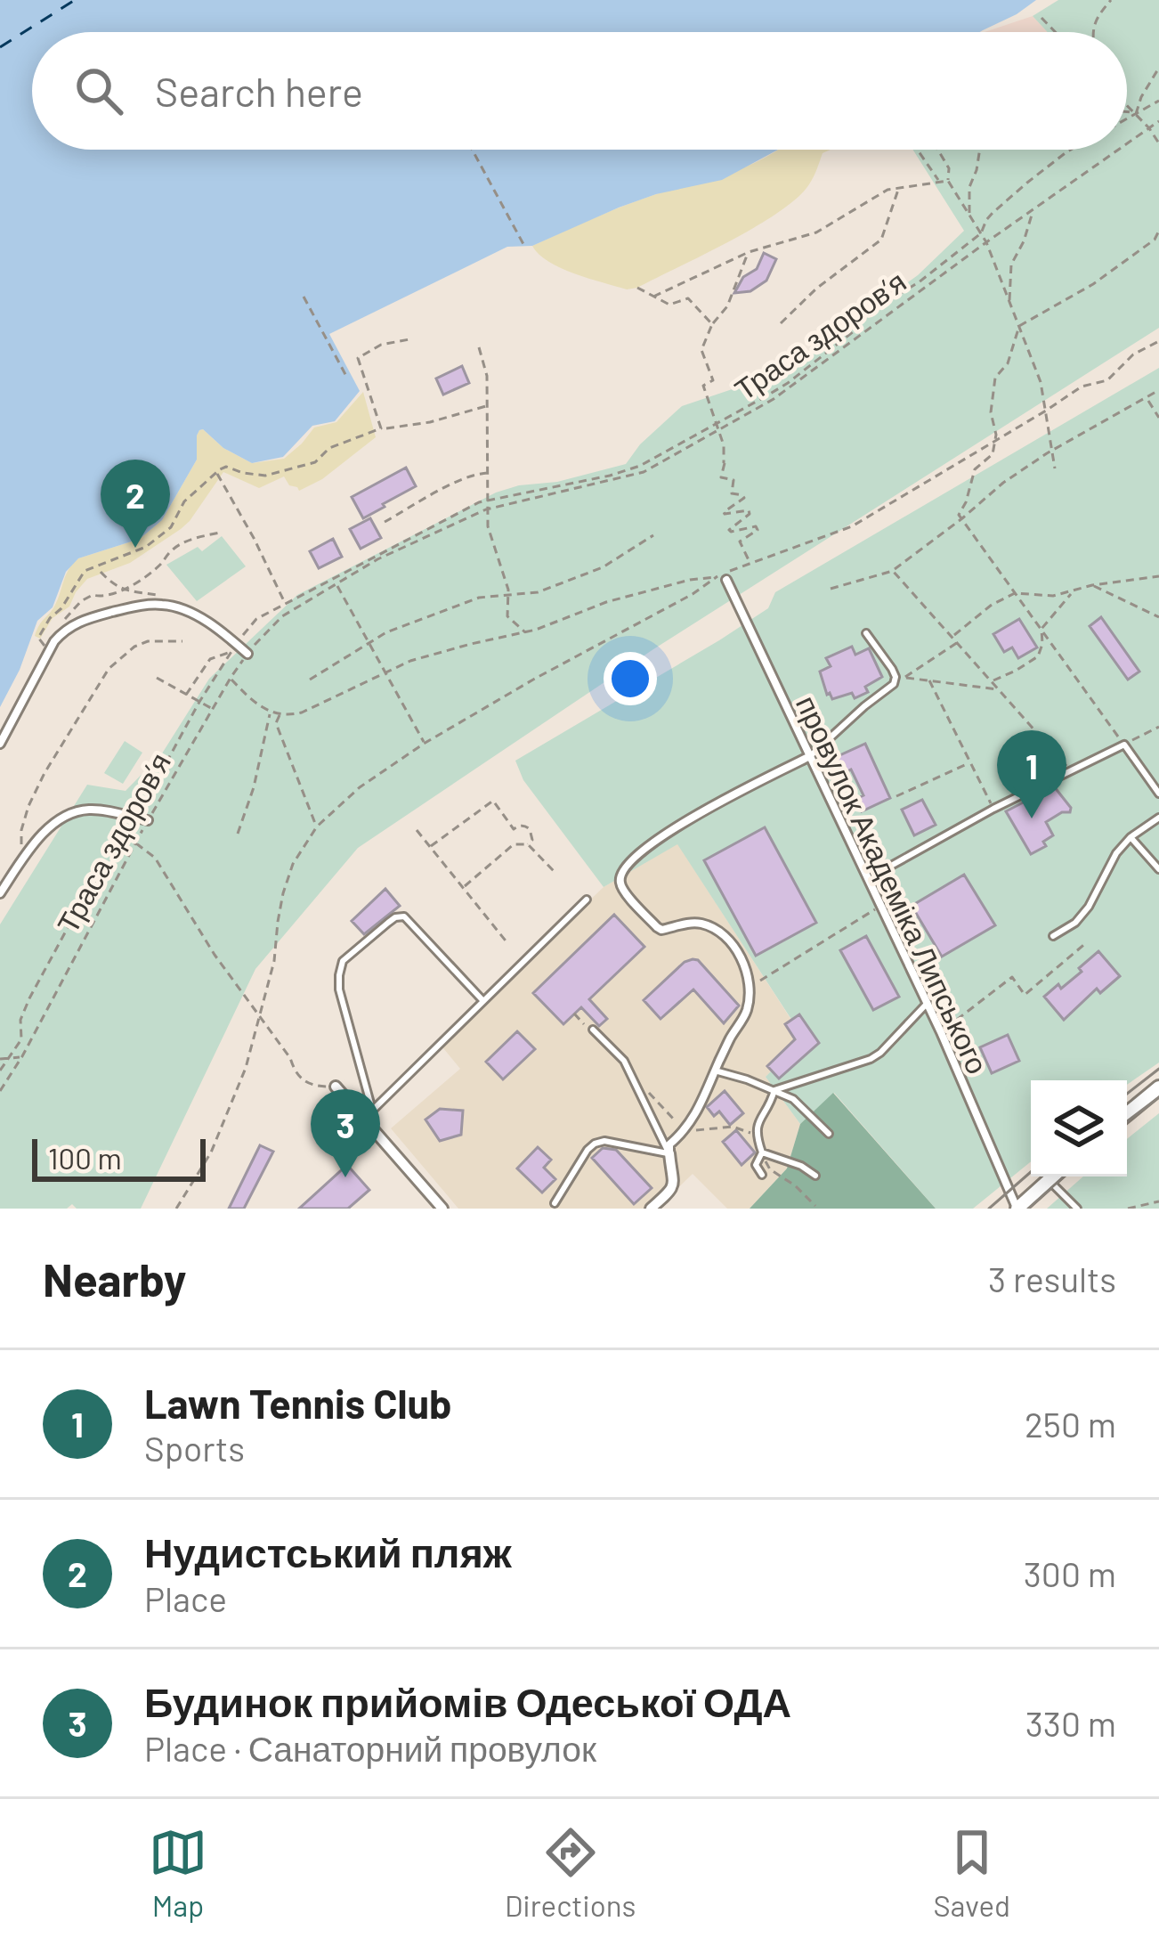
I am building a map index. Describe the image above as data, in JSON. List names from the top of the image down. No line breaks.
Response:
{"streets":{"street":["провулок Академіка Липського"],"path":["Траса здоров’я"]},"scale_bar":"100 m","page":{"search":"Search here","pins":["2","1","3"],"scale":"100 m","heading":["Nearby","3 results"],"list":[{"mark":"1","name":"Lawn Tennis Club","note":"Sports","value":"250 m"},{"mark":"2","name":"Нудистський пляж","note":"Place","value":"300 m"},{"mark":"3","name":"Будинок прийомів Одеської ОДА","note":"Place · Санаторний провулок","value":"330 m"}],"nav":["Map","Directions","Saved"]}}
